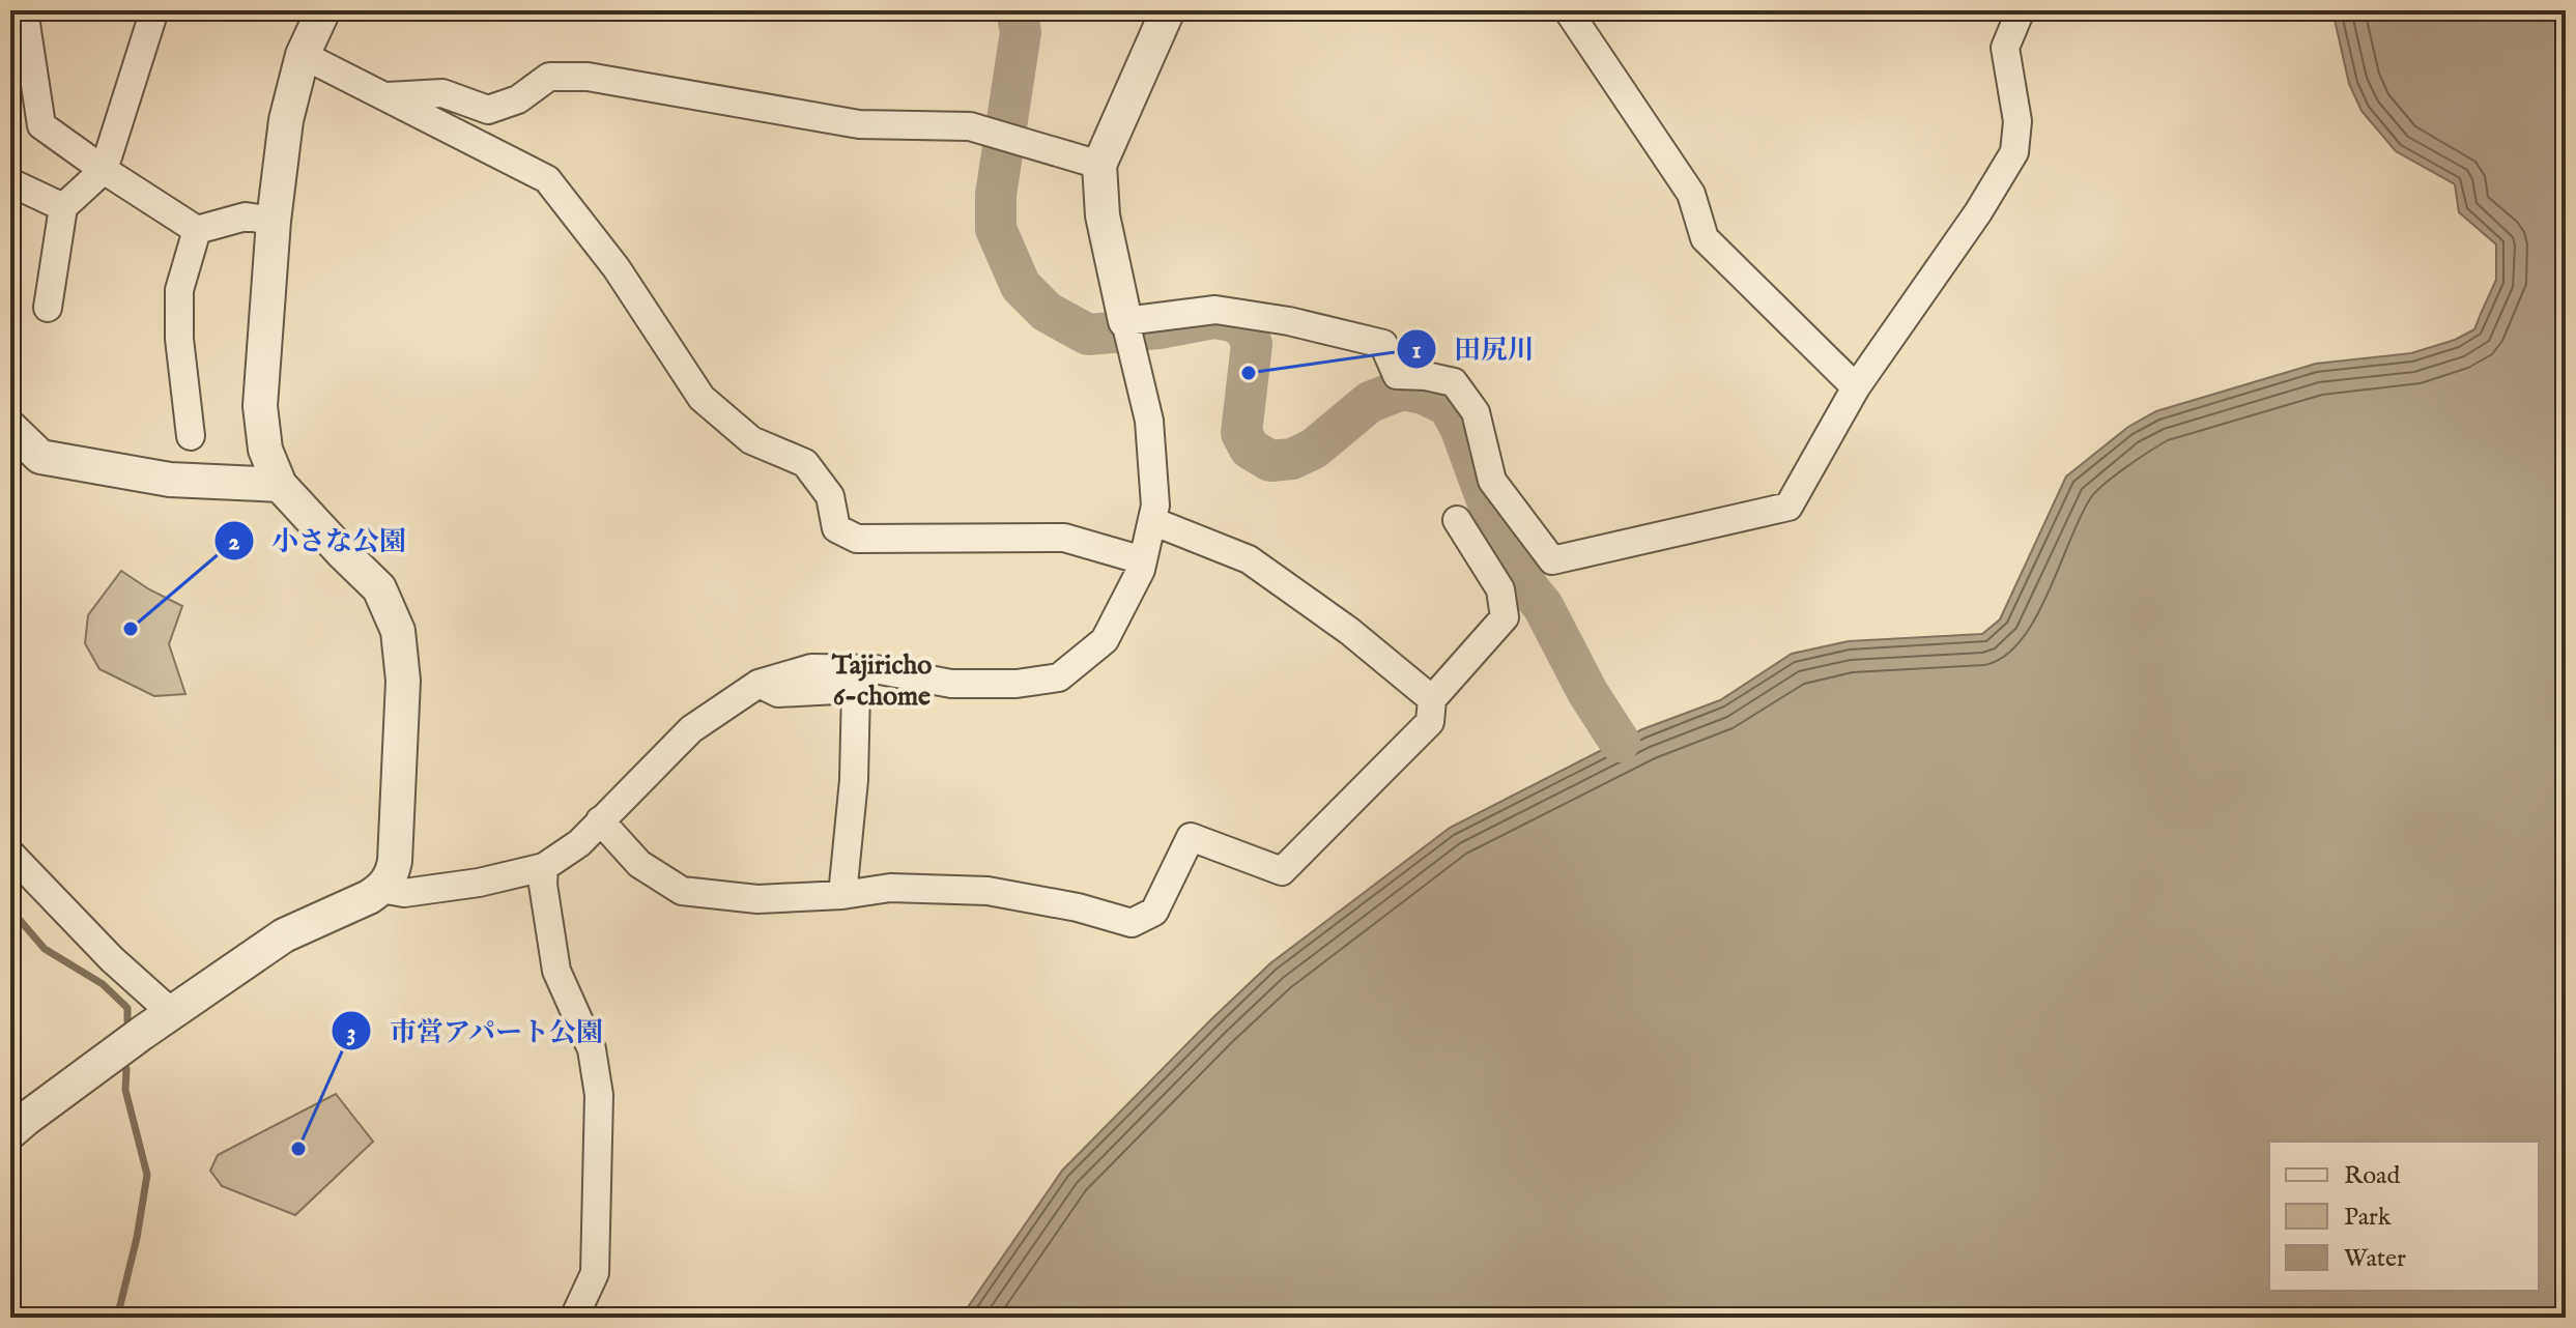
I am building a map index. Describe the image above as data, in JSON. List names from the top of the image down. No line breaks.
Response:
{"districts":["Tajiricho 6-chome"],"places":["田尻川","小さな公園","市営アパート公園"],"legend":["Road","Park","Water"]}
